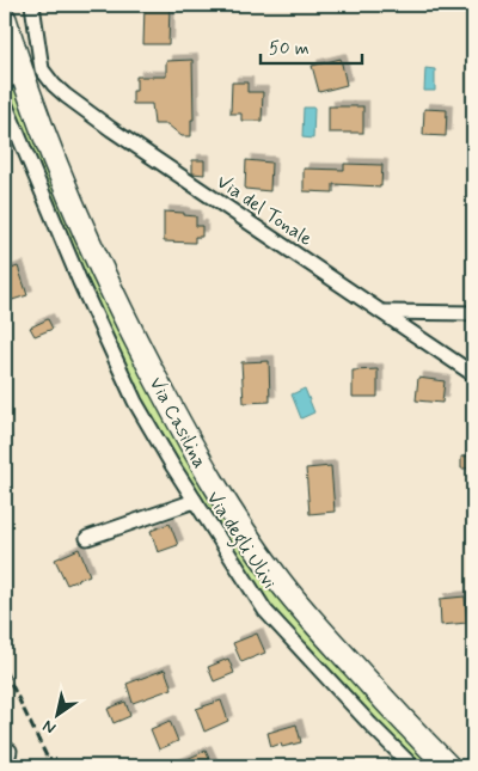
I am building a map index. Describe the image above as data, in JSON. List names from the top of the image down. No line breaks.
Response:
{"streets":{"main road":["Via Casilina"],"street":["Via del Tonale","Via degli Ulivi"]},"crossings":[["Via del Tonale","Via Casilina"]],"scale_bar":"50 m","north":"bottom left"}
